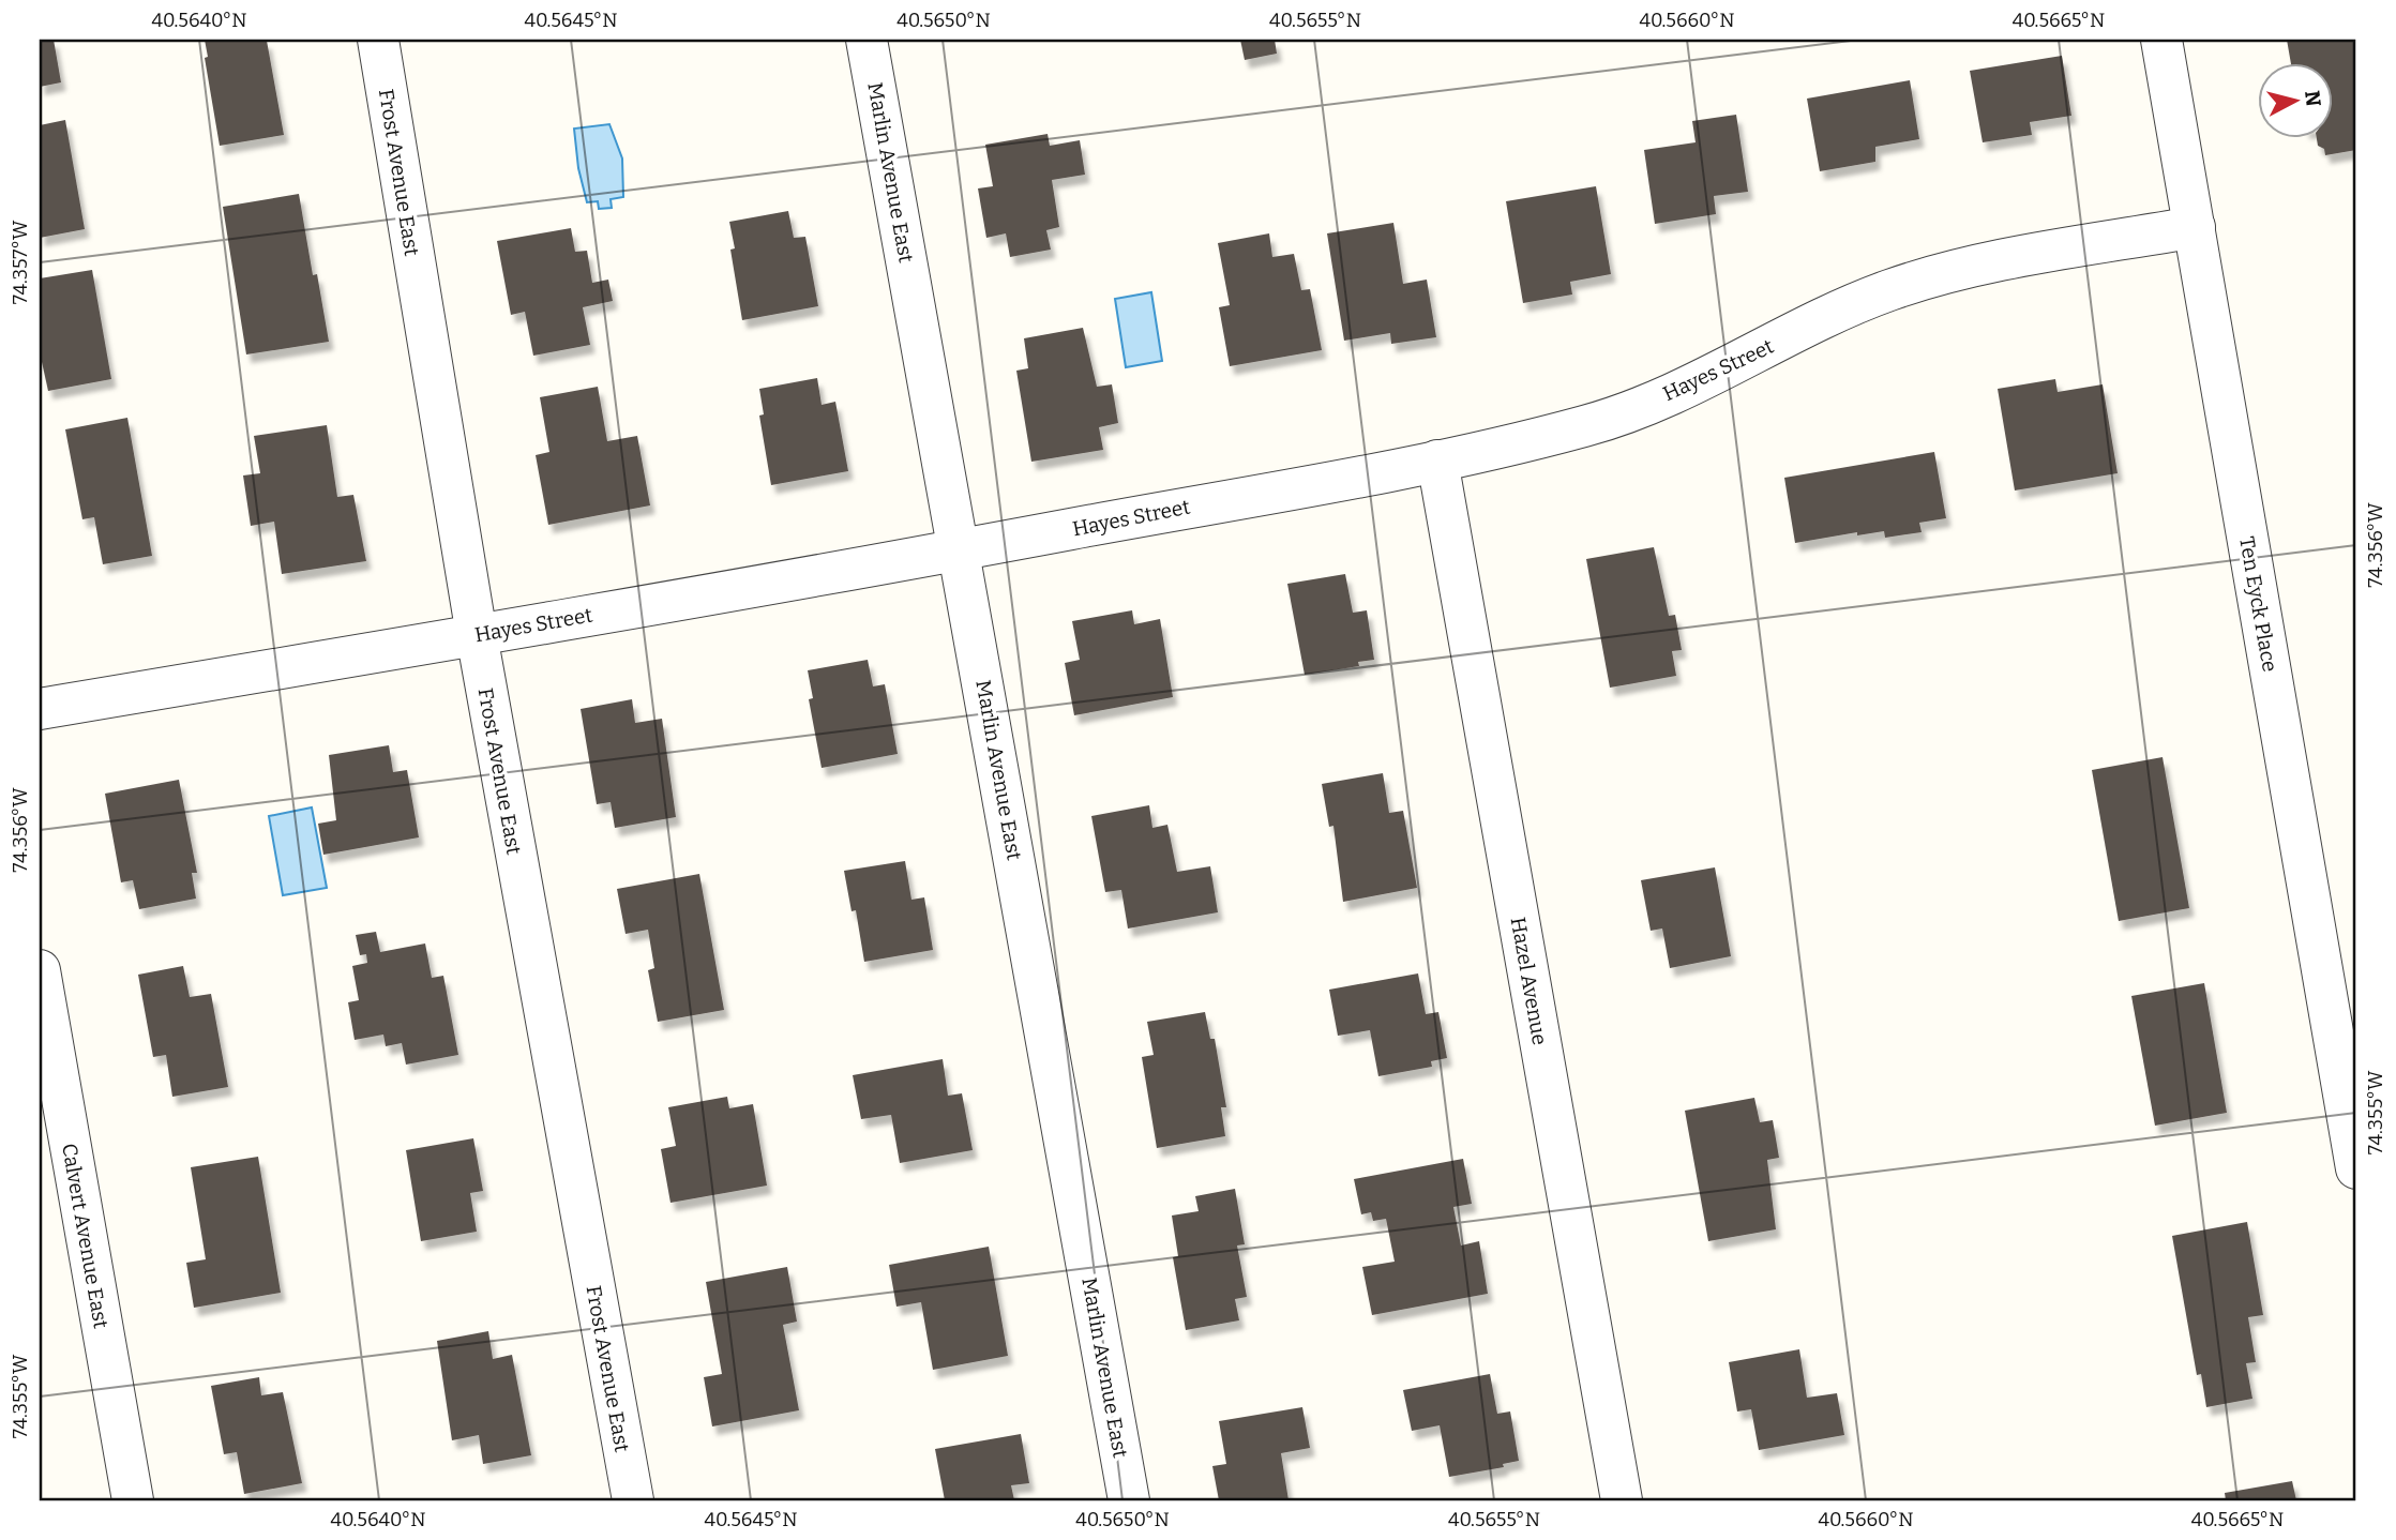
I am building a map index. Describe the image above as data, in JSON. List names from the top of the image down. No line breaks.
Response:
{"streets":{"street":["Frost Avenue East","Marlin Avenue East","Hayes Street","Ten Eyck Place","Hazel Avenue","Calvert Avenue East"]},"crossings":[["Frost Avenue East","Hayes Street"],["Marlin Avenue East","Hayes Street"],["Hayes Street","Ten Eyck Place"],["Hayes Street","Hazel Avenue"]],"north":"right","coordinates":["40.5640°N","40.5645°N","40.5650°N","40.5655°N","40.5660°N","40.5665°N","74.357°W","74.356°W","74.355°W"]}
